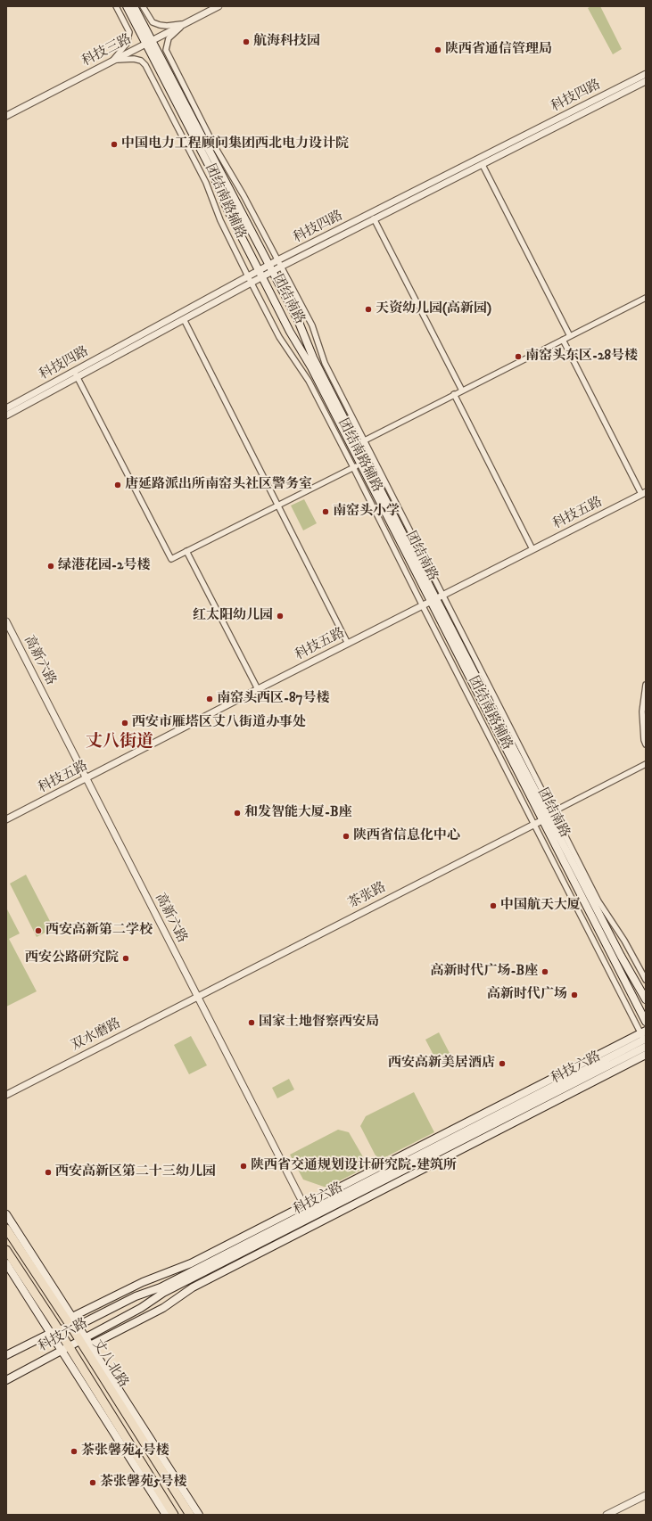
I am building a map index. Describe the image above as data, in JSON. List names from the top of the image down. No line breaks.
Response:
{"streets":{"main road":["团结南路","科技六路","丈八北路"],"street":["科技三路","科技四路","团结南路辅路","科技五路","高新六路","茶张路","双水磨路"]},"crossings":[["科技三路","团结南路辅路"],["科技三路","团结南路"],["科技四路","团结南路辅路"],["科技四路","团结南路"],["团结南路辅路","团结南路"],["团结南路辅路","科技五路"],["团结南路辅路","茶张路"],["团结南路","科技五路"],["团结南路","茶张路"],["科技五路","高新六路"],["高新六路","茶张路"],["高新六路","双水磨路"],["高新六路","科技六路"],["茶张路","双水磨路"],["科技六路","丈八北路"]],"districts":["丈八街道"],"places":["航海科技园","陕西省通信管理局","中国电力工程顾问集团西北电力设计院","天资幼儿园(高新园)","南窑头东区-28号楼","唐延路派出所南窑头社区警务室","南窑头小学","绿港花园-2号楼","红太阳幼儿园","南窑头西区-87号楼","西安市雁塔区丈八街道办事处","和发智能大厦-B座","陕西省信息化中心","中国航天大厦","西安高新第二学校","西安公路研究院","高新时代广场-B座","高新时代广场","国家土地督察西安局","西安高新美居酒店","陕西省交通规划设计研究院-建筑所","西安高新区第二十三幼儿园","茶张馨苑4号楼","茶张馨苑5号楼"]}
